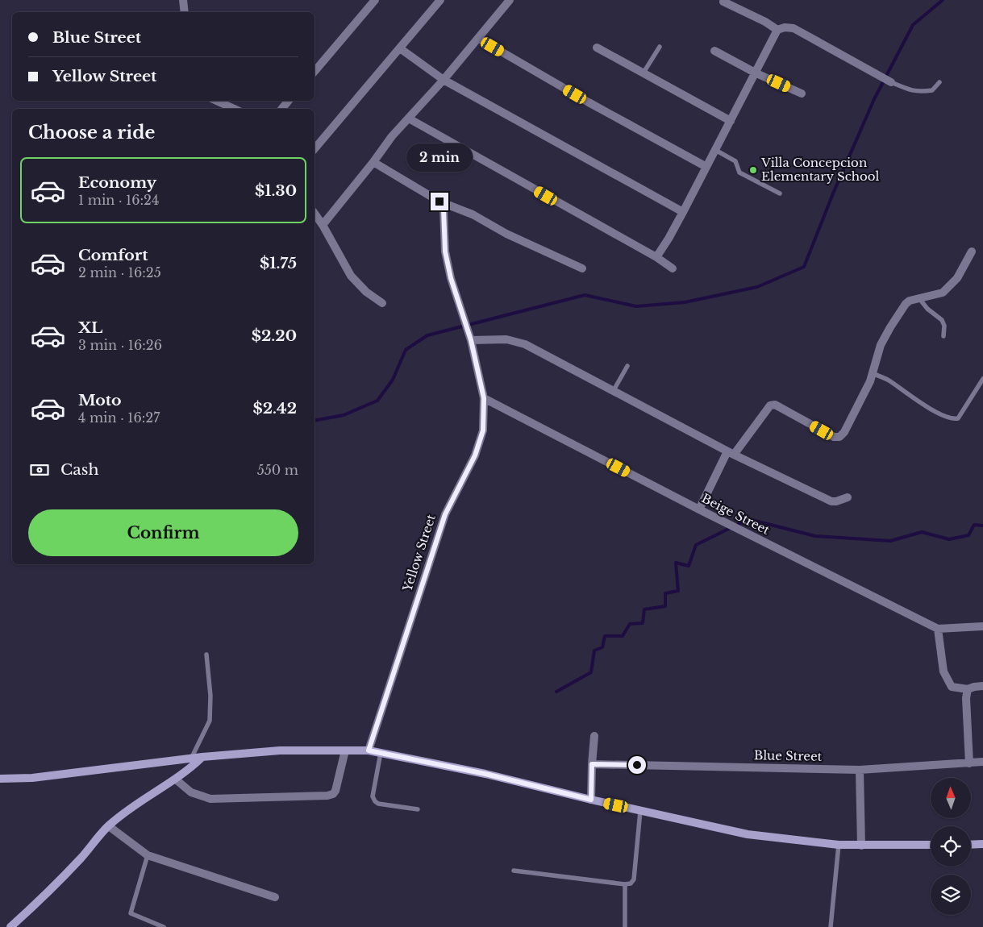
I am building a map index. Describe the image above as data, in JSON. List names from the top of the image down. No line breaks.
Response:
{"streets":{"street":["Beige Street","Yellow Street","Blue Street"]},"crossings":[["Beige Street","Yellow Street"]],"places":["Villa Concepcion Elementary School"],"north":"top","page":{"banner":["Blue Street","Yellow Street"],"heading":"Choose a ride","bubble":"2 min","list":[{"name":"Economy","note":"1 min · 16:24","value":"$1.30"},{"name":"Comfort","note":"2 min · 16:25","value":"$1.75"},{"name":"XL","note":"3 min · 16:26","value":"$2.20"},{"name":"Moto","note":"4 min · 16:27","value":"$2.42"}],"pay":["Cash","550 m"],"buttons":"Confirm"}}
